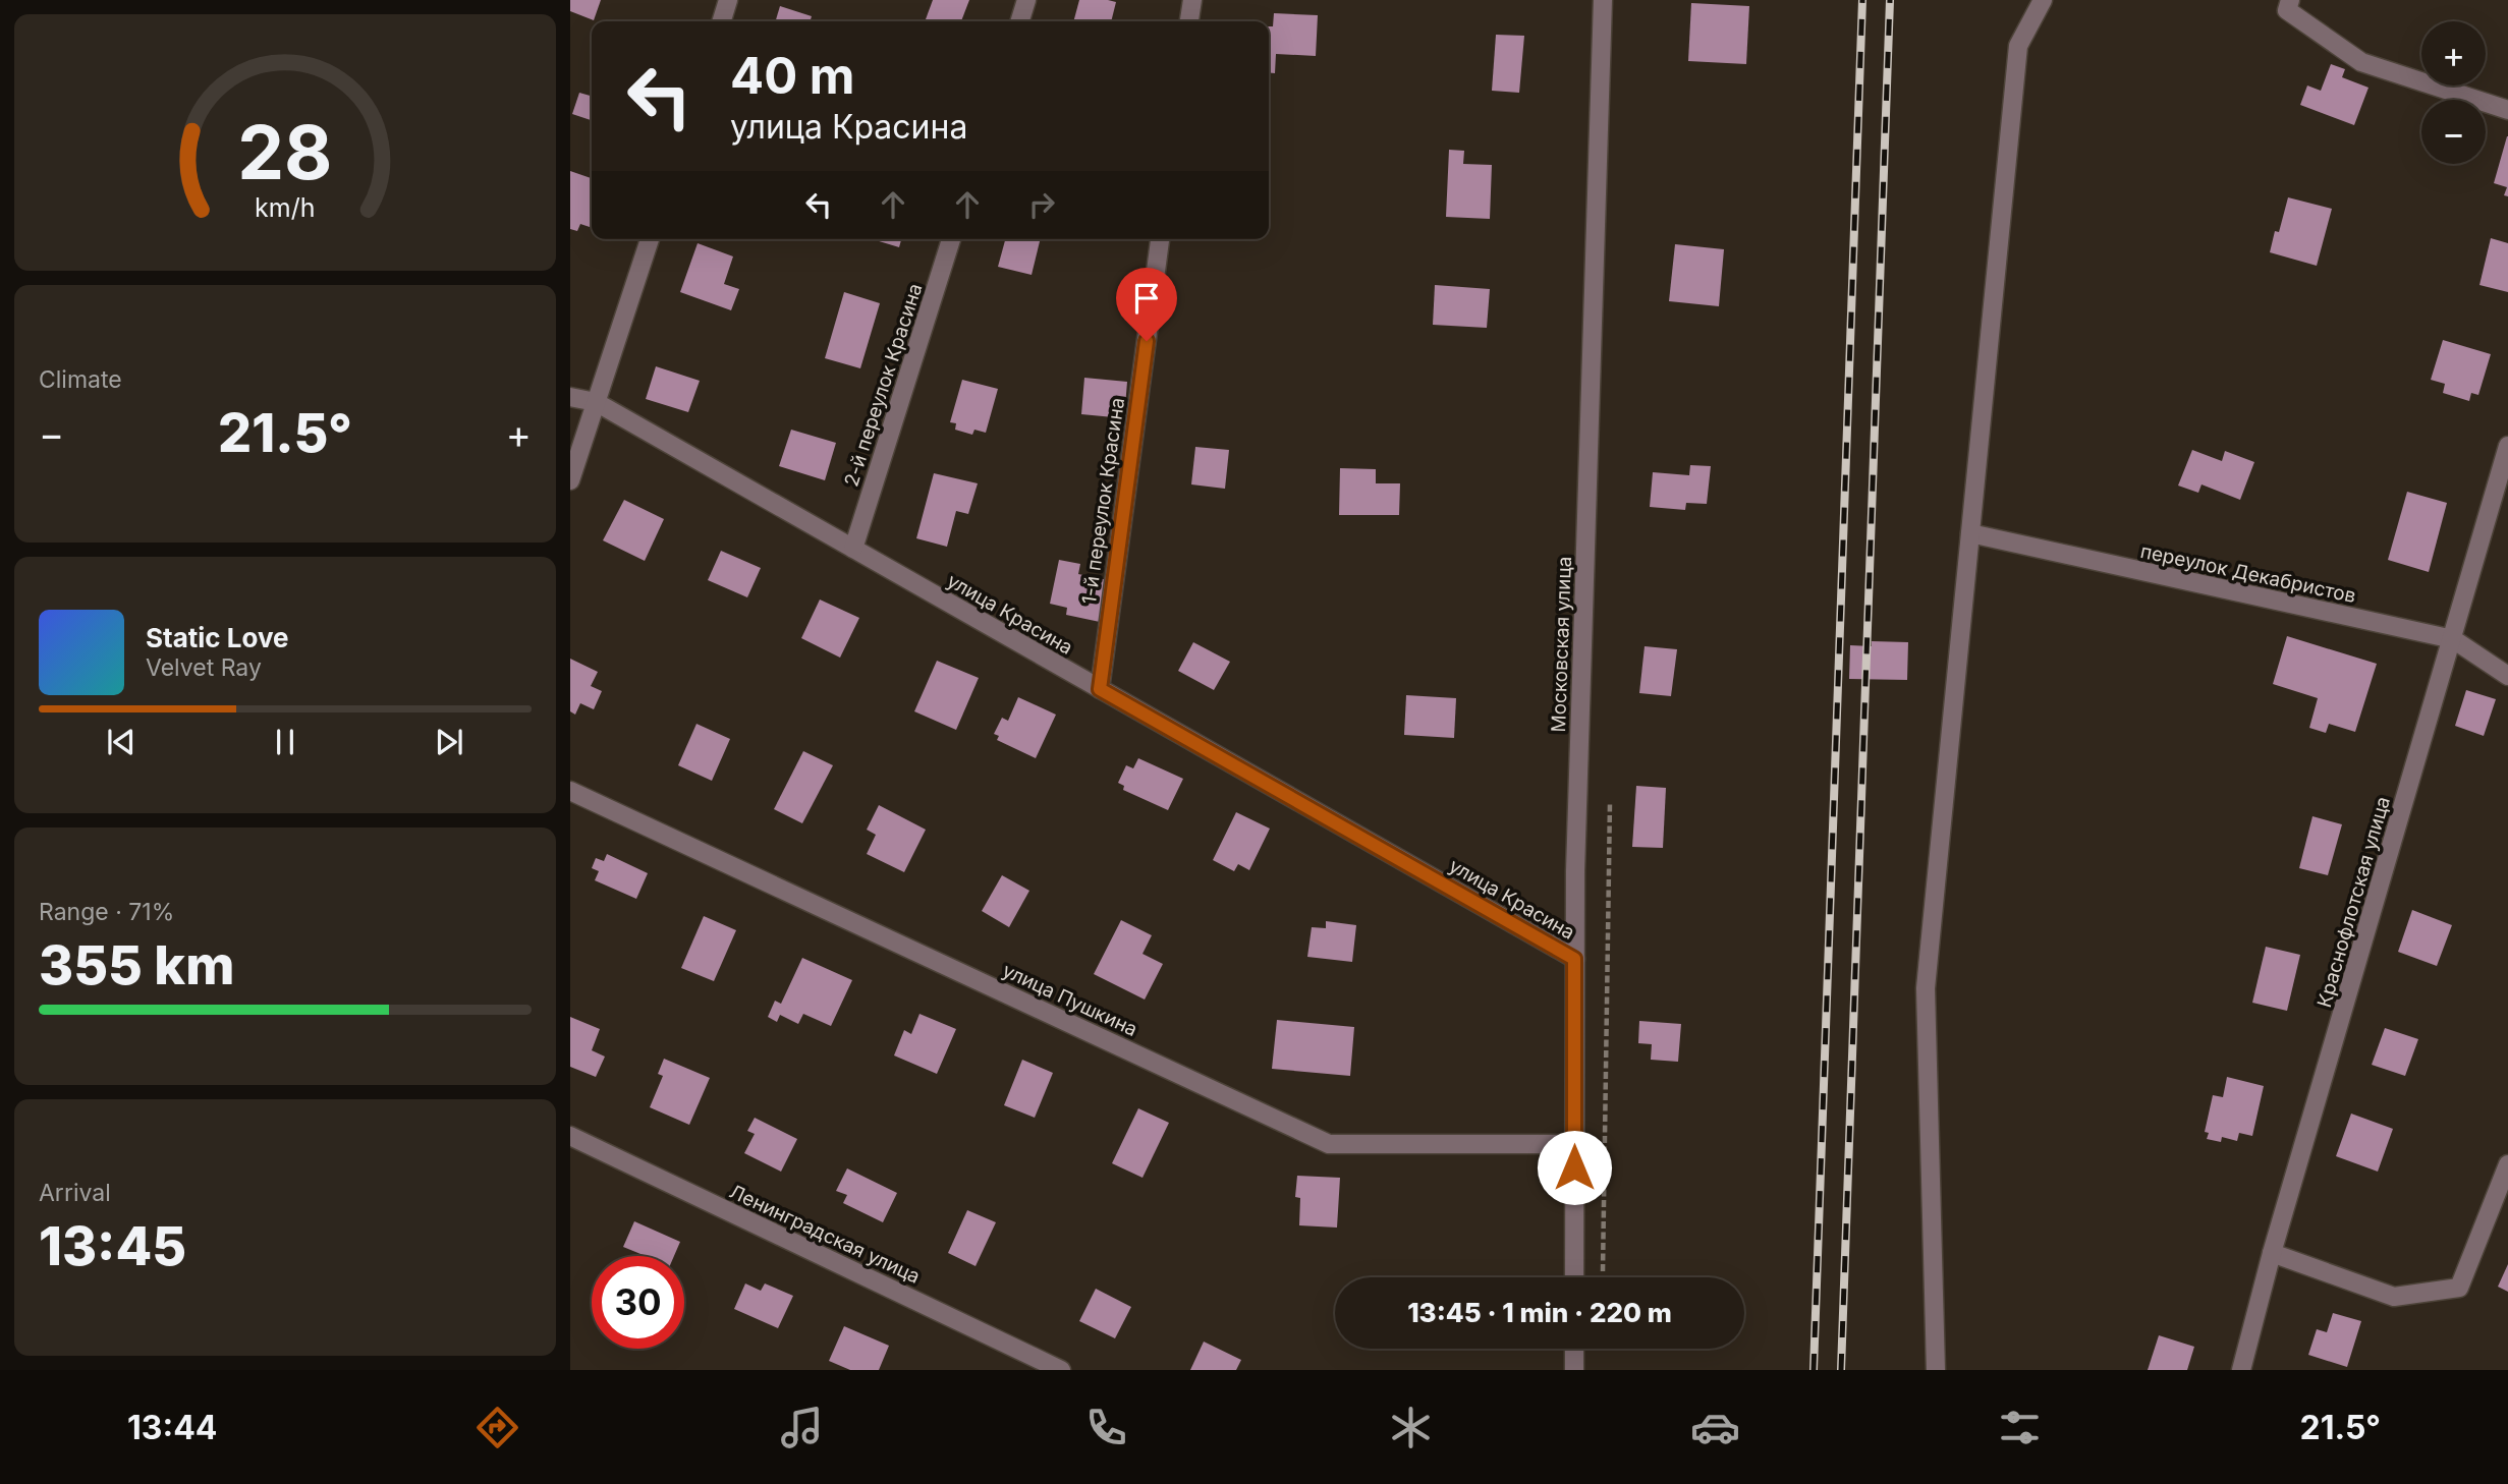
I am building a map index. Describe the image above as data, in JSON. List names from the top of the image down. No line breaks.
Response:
{"streets":{"street":["2-й переулок Красина","1-й переулок Красина","переулок Декабристов","улица Красина","Московская улица","Краснофлотская улица","улица Пушкина","Ленинградская улица"]},"crossings":[["2-й переулок Красина","улица Красина"],["1-й переулок Красина","улица Красина"],["переулок Декабристов","Краснофлотская улица"],["улица Красина","Московская улица"],["Московская улица","улица Пушкина"]],"page":{"map_buttons":["+","−"],"turn":["40 m","улица Красина"],"tile":["Climate",["Range · 71%","355 km"],["Arrival","13:45"]],"heat":["−","21.5°","+"],"song":["Static Love","Velvet Ray"],"limit":"30","trip":"13:45 · 1 min · 220 m","tabs":["13:44","21.5°"],"gauge":["28","km/h"]}}
